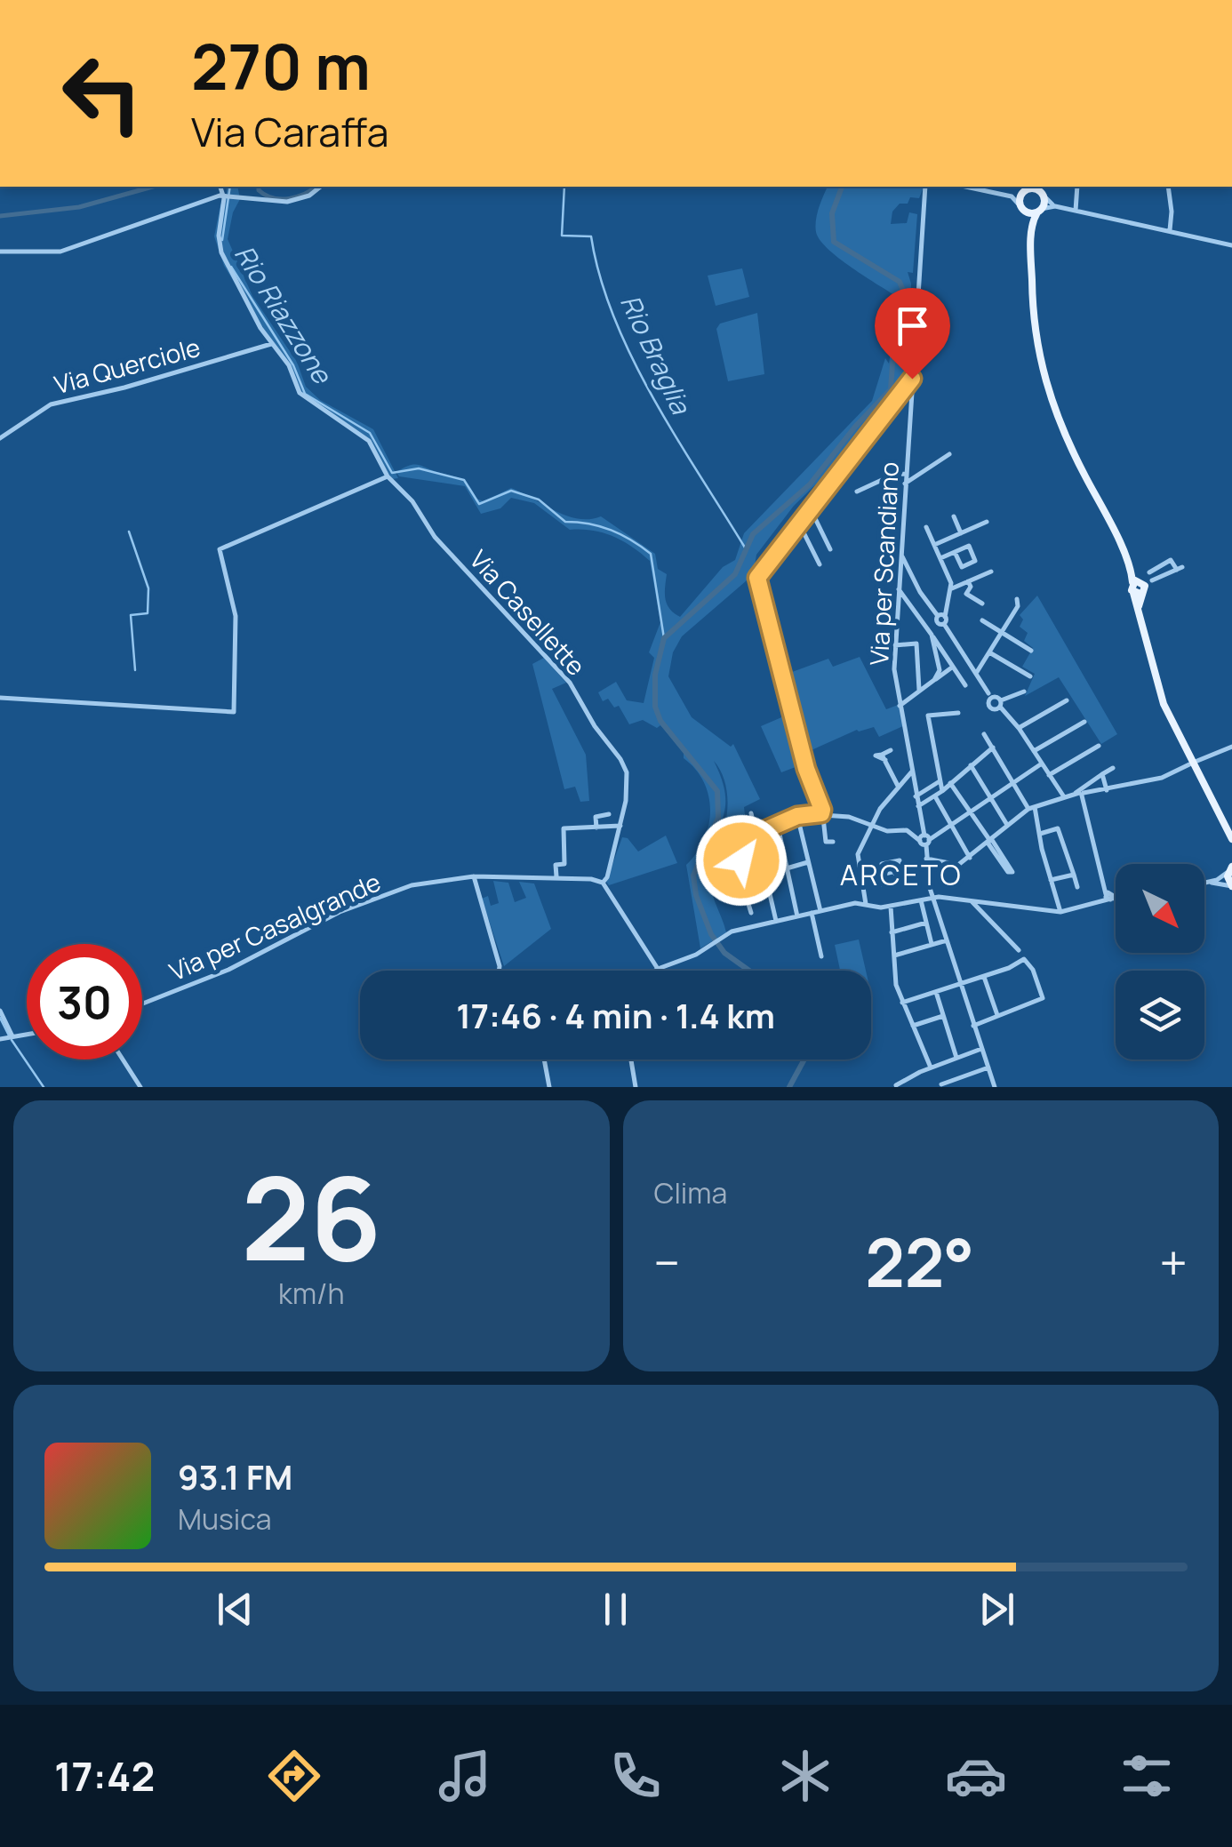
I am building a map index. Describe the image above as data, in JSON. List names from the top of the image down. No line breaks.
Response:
{"streets":{"street":["Via Querciole","Via per Scandiano","Via Casellette","Via per Casalgrande"]},"crossings":[["Via Querciole","Via Casellette"],["Via Casellette","Via per Casalgrande"]],"districts":["ARCETO"],"water":["Rio Riazzone","Rio Braglia"],"north":"bottom right","page":{"turn":["270 m","Via Caraffa"],"limit":"30","trip":"17:46 · 4 min · 1.4 km","tile":[["26","km/h"],"Clima"],"heat":["−","22°","+"],"song":["93.1 FM","Musica"],"tabs":"17:42"}}
